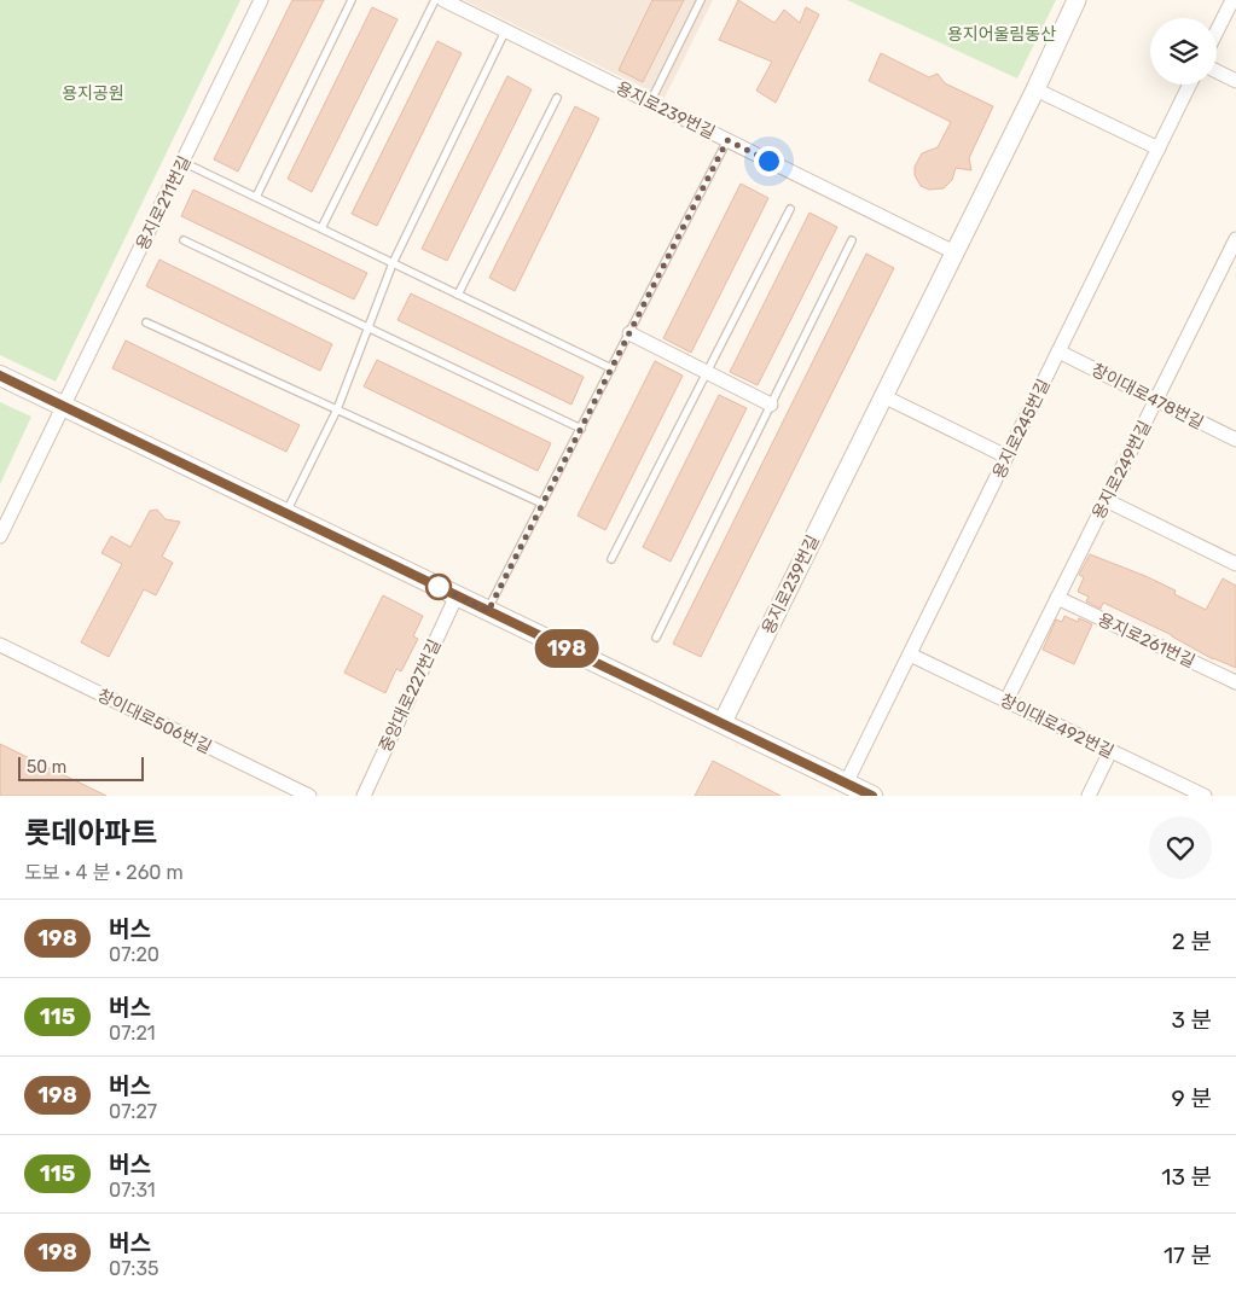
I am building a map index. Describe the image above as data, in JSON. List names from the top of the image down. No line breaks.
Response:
{"streets":{"street":["용지로239번길","용지로211번길","창이대로478번길","용지로245번길","용지로249번길","용지로261번길","중앙대로227번길","창이대로506번길","창이대로492번길"]},"crossings":[["창이대로478번길","용지로245번길"],["창이대로478번길","용지로249번길"],["용지로245번길","창이대로492번길"],["용지로249번길","용지로261번길"],["용지로249번길","창이대로492번길"]],"parks":["용지어울림동산","용지공원"],"lines":["bus line 198"],"scale_bar":"50 m","page":{"on_map":"198","scale":"50 m","heading":["롯데아파트","도보 · 4 분 · 260 m"],"list":[{"mark":"198","name":"버스","note":"07:20","value":"2 분"},{"mark":"115","name":"버스","note":"07:21","value":"3 분"},{"mark":"198","name":"버스","note":"07:27","value":"9 분"},{"mark":"115","name":"버스","note":"07:31","value":"13 분"},{"mark":"198","name":"버스","note":"07:35","value":"17 분"}]}}
